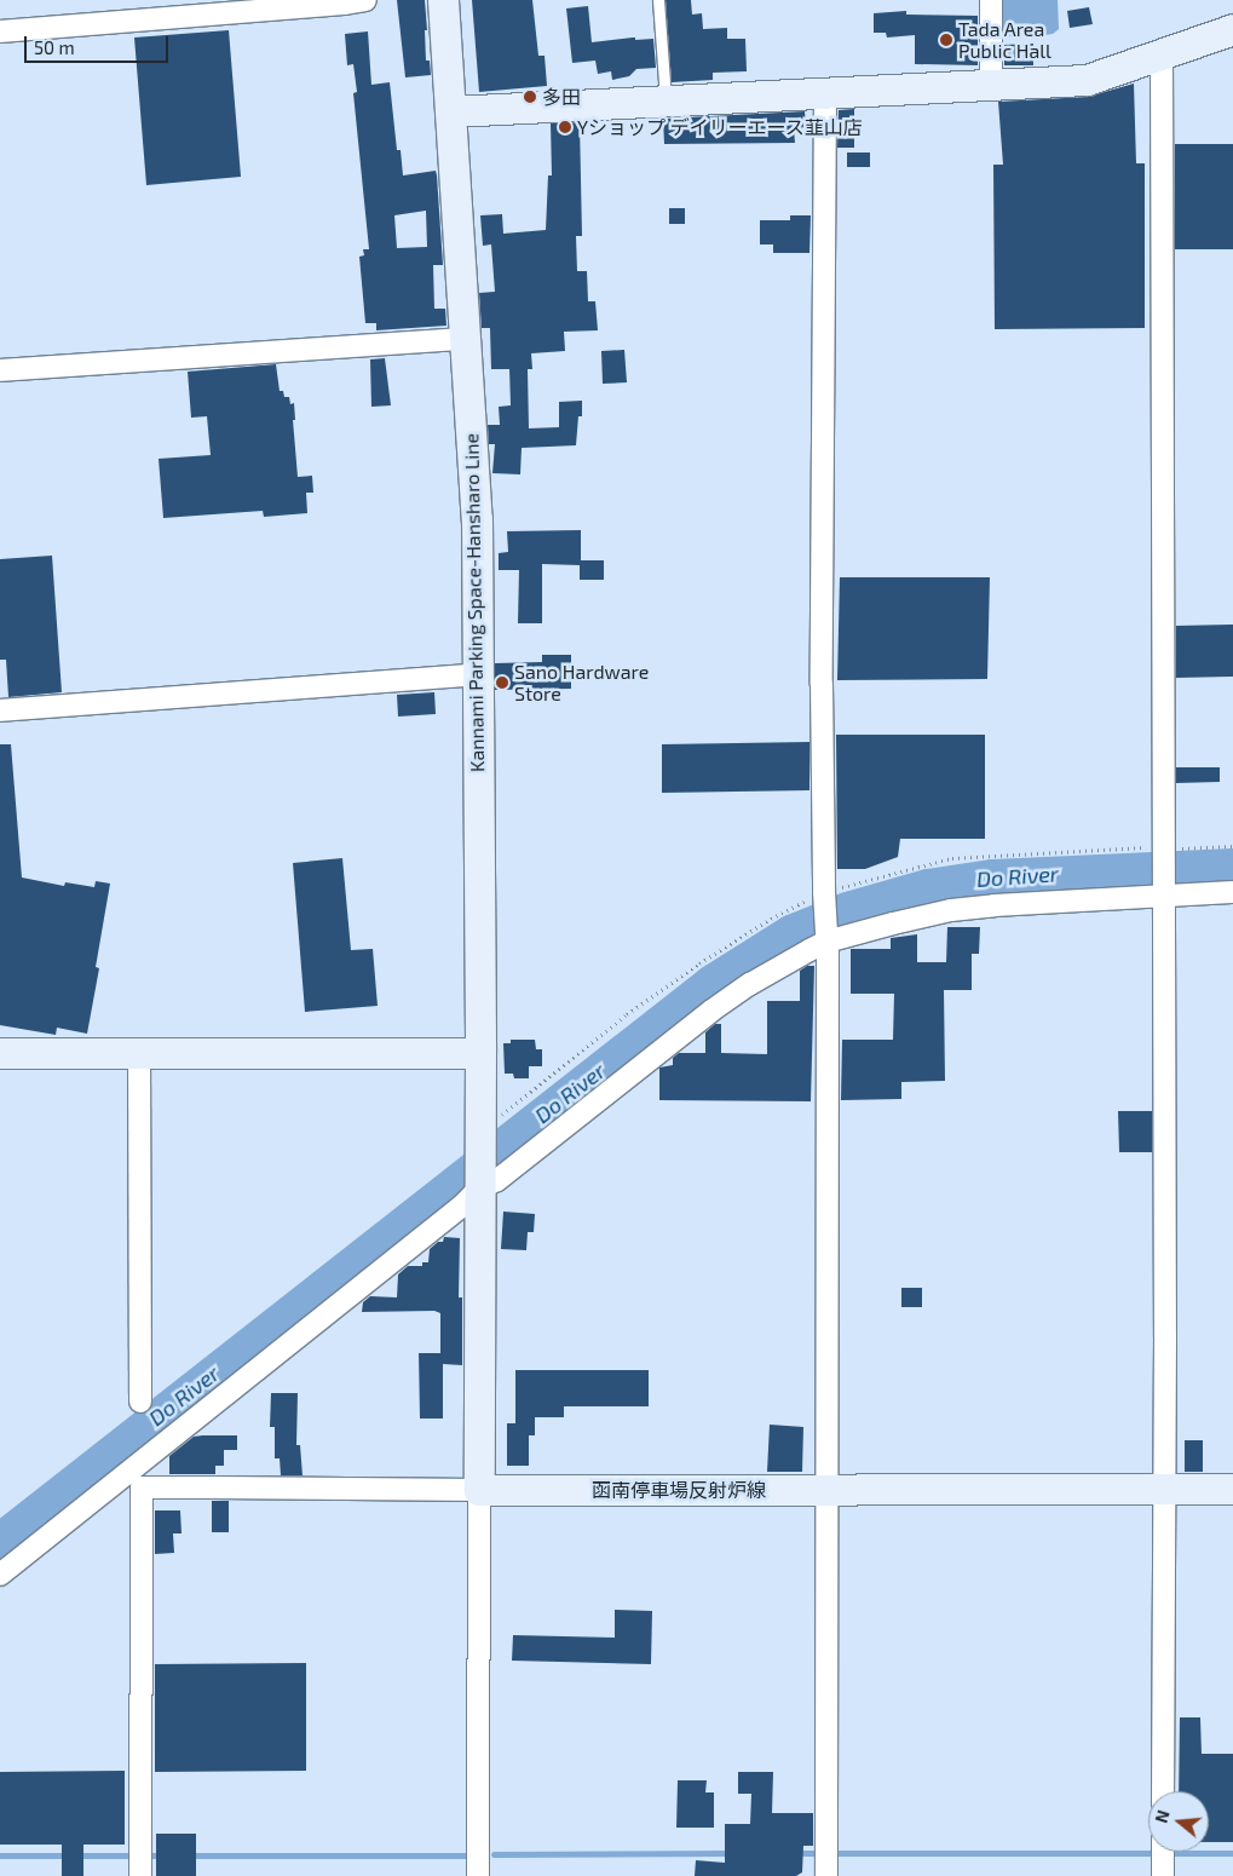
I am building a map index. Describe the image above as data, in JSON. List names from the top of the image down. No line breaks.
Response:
{"streets":{"main road":["Kannami Parking Space-Hansharo Line","函南停車場反射炉線"]},"water":["Do River"],"places":["Tada Area Public Hall","多田","Yショップ デイリーエース韮山店","Sano Hardware Store"],"scale_bar":"50 m","north":"left"}
